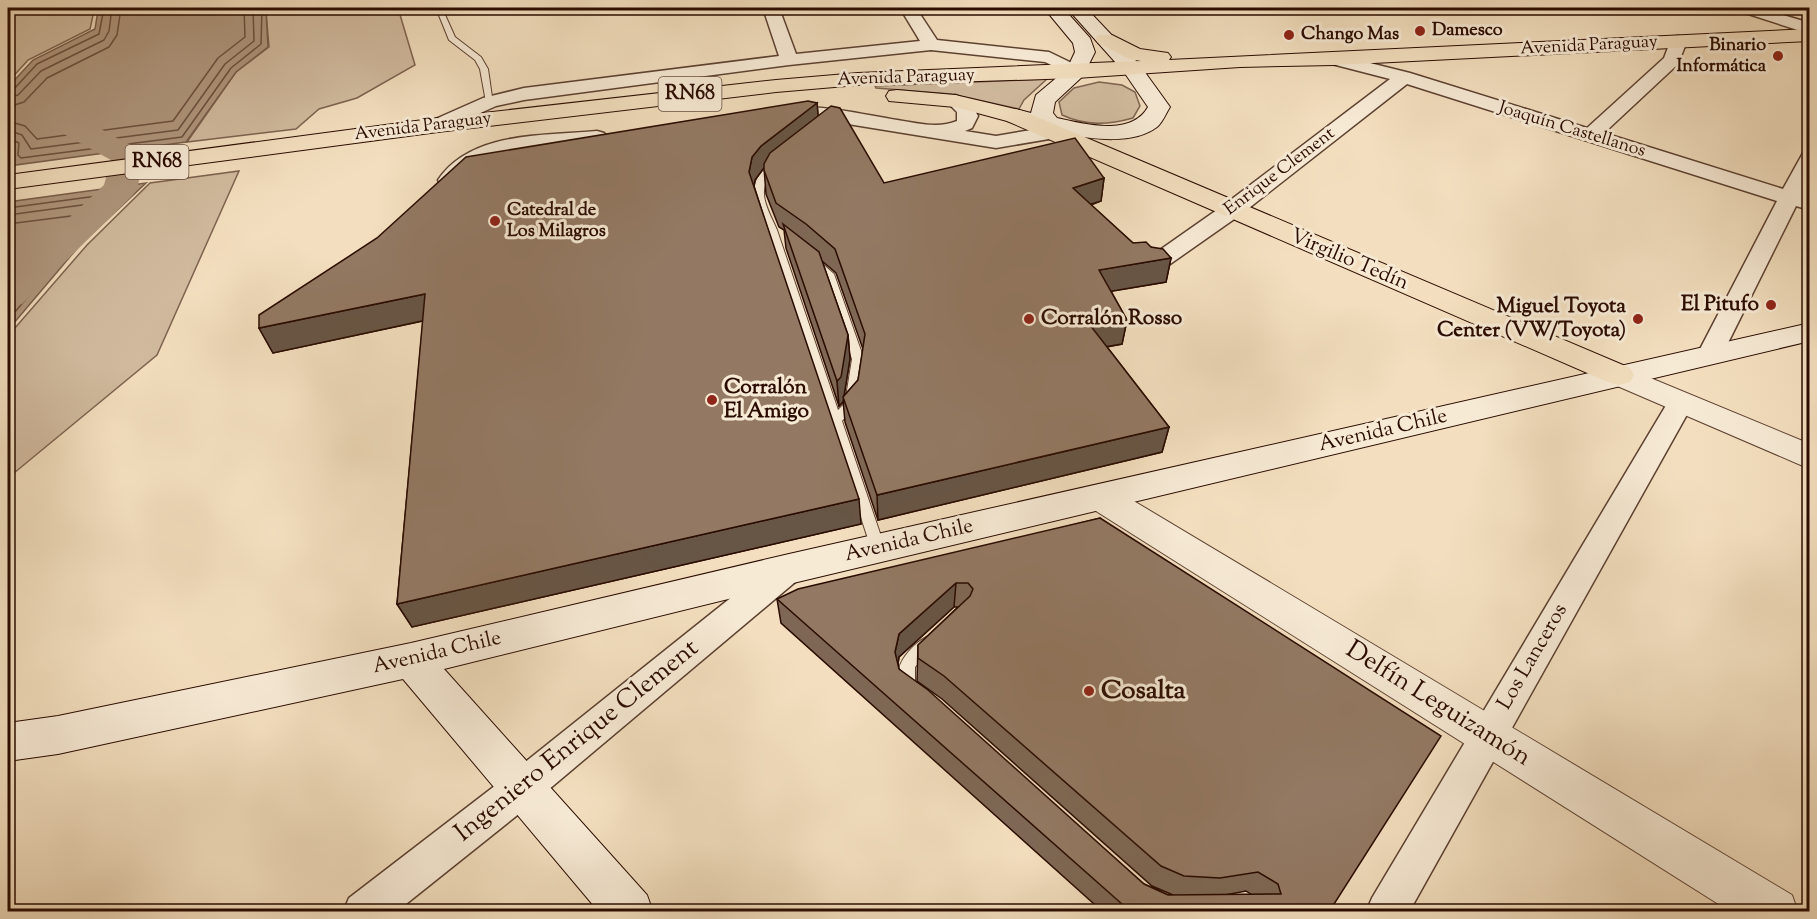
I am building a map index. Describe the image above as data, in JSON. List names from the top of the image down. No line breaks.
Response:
{"streets":{"main road":["Avenida Paraguay","RN68","Virgilio Tedín","Avenida Chile","Delfín Leguizamón"],"street":["Joaquín Castellanos","Enrique Clement","Los Lanceros","Ingeniero Enrique Clement"]},"crossings":[["Avenida Paraguay","Joaquín Castellanos"],["Avenida Paraguay","Virgilio Tedín"],["Joaquín Castellanos","Enrique Clement"],["Enrique Clement","Virgilio Tedín"],["Virgilio Tedín","Avenida Chile"],["Virgilio Tedín","Los Lanceros"],["Avenida Chile","Delfín Leguizamón"],["Avenida Chile","Ingeniero Enrique Clement"],["Los Lanceros","Delfín Leguizamón"]],"places":["Damesco","Chango Mas","Binario Informática","Catedral de Los Milagros","El Pitufo","Corralón Rosso","Miguel Toyota Center (VW/Toyota)","Corralón El Amigo","Cosalta"]}
